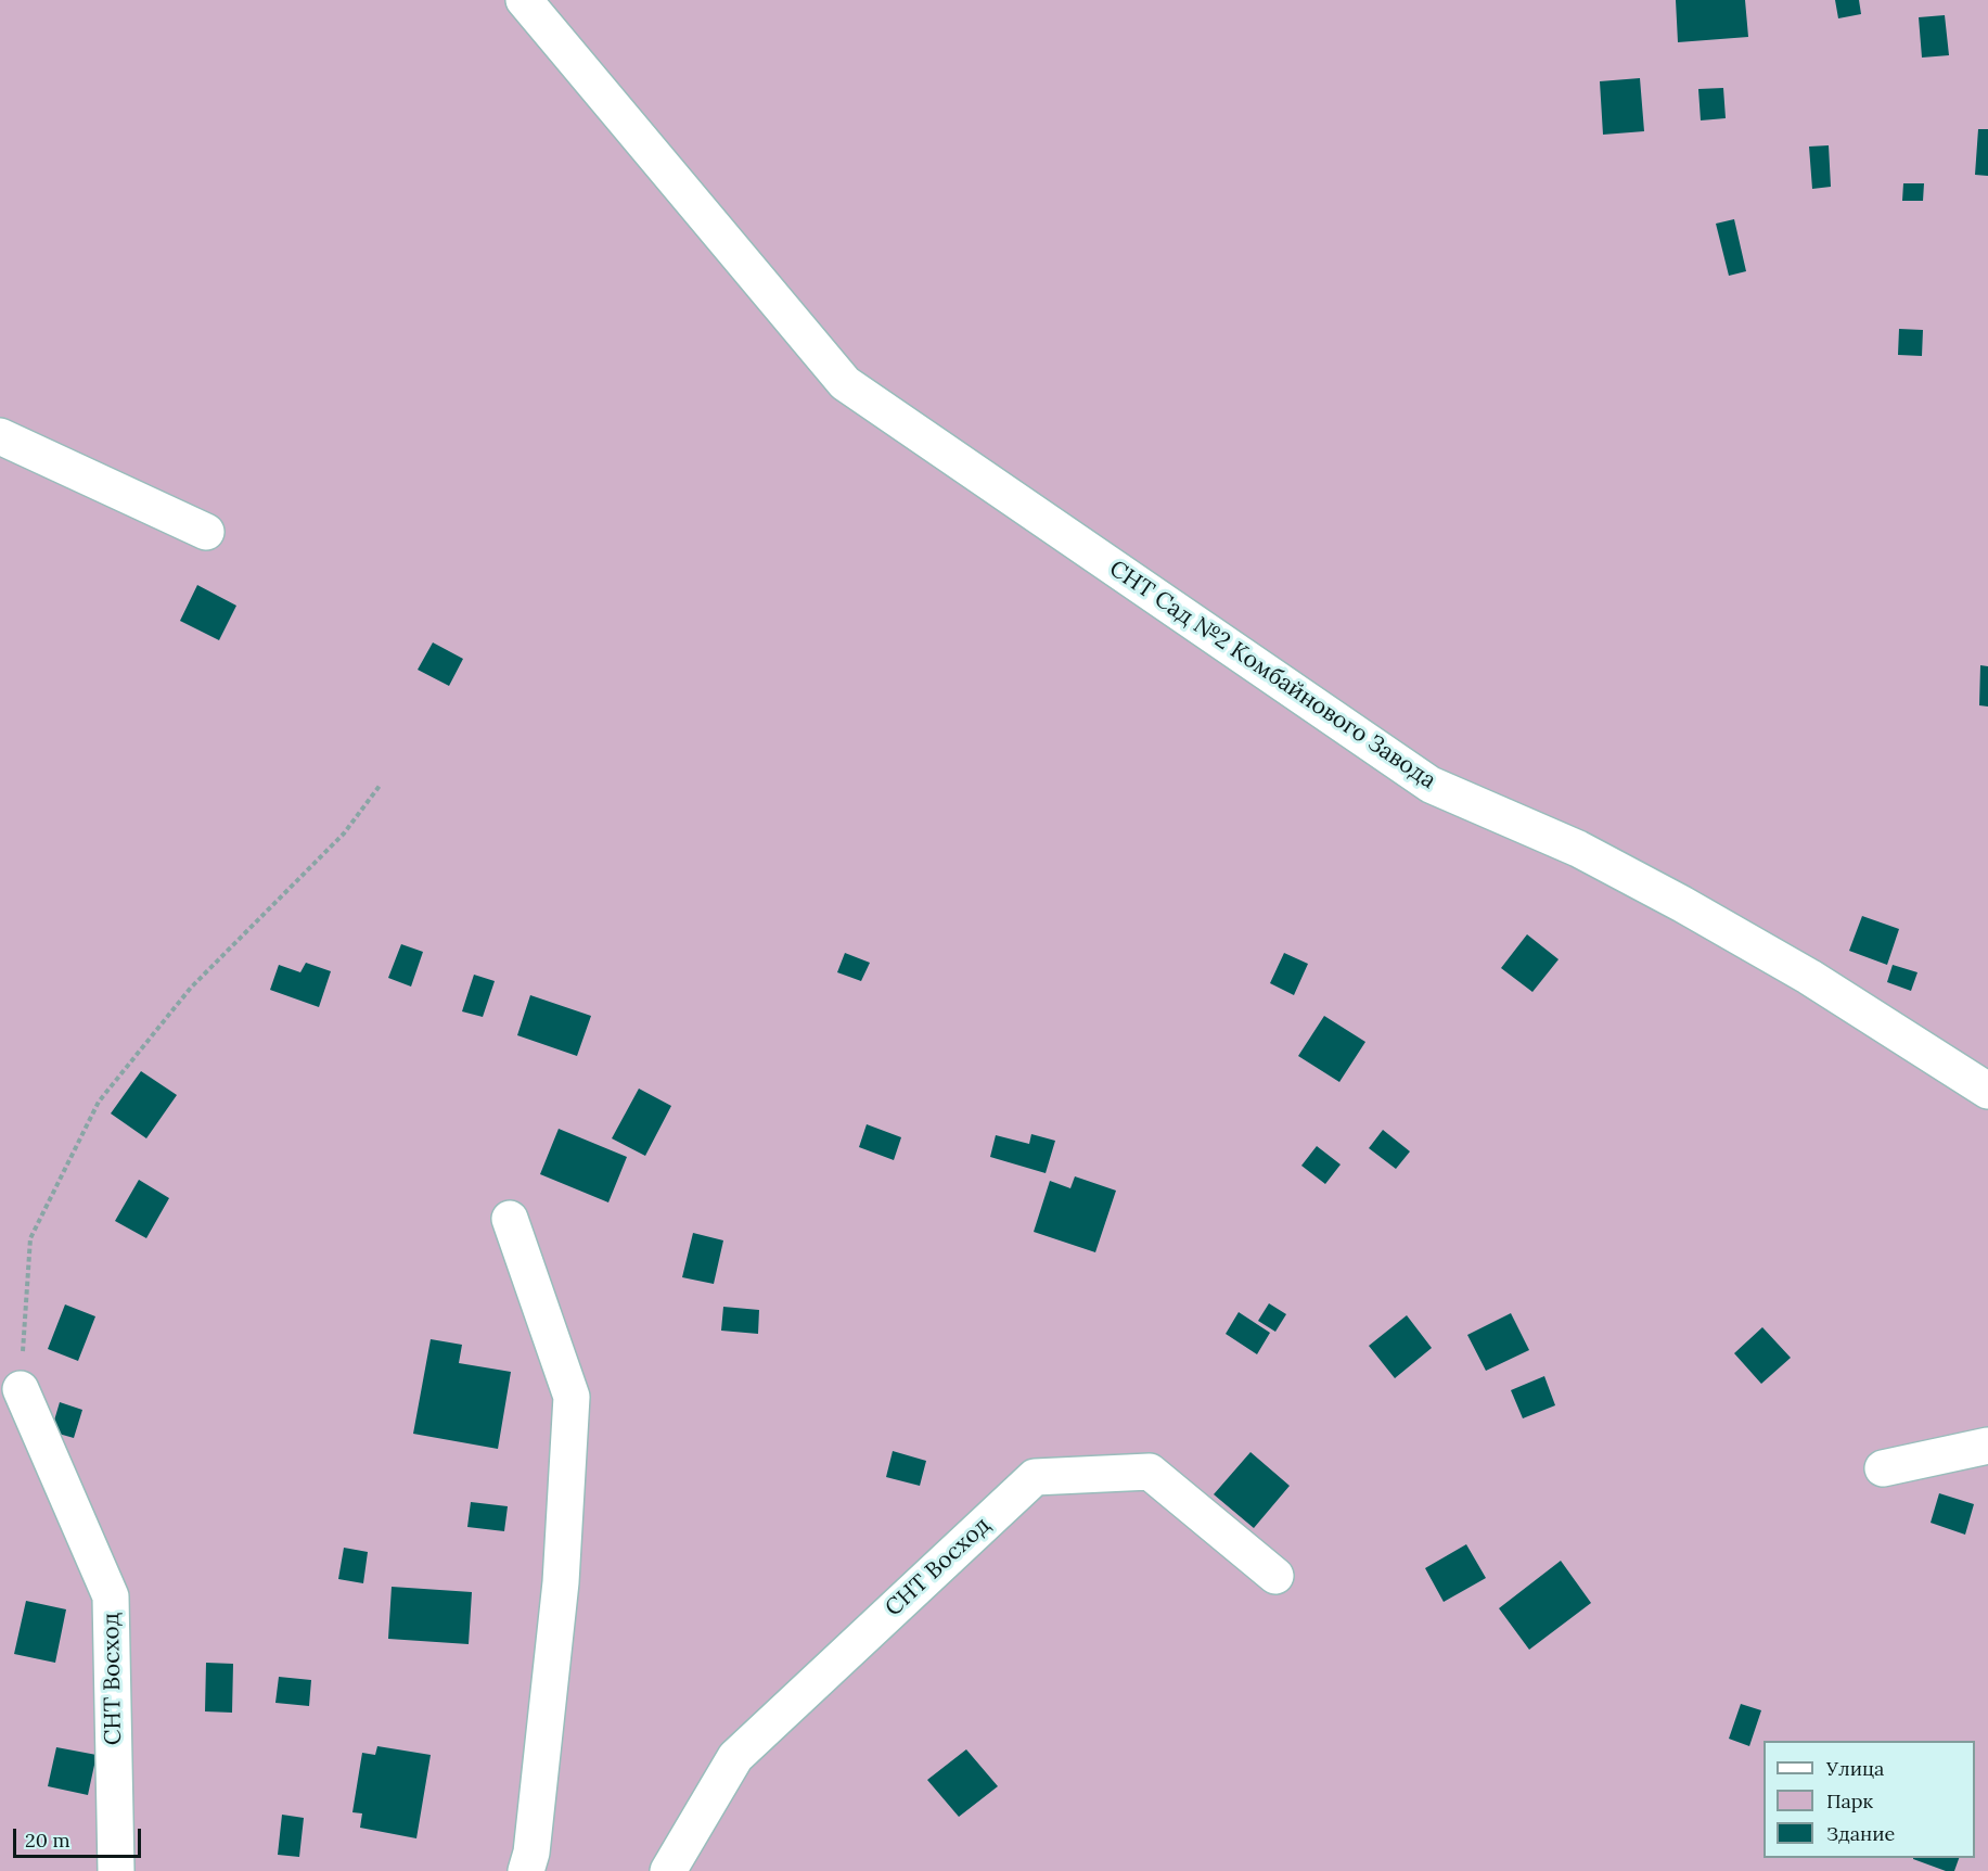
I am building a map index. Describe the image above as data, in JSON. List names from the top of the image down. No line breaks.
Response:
{"streets":{"street":["СНТ Сад №2 Комбайнового Завода","СНТ Восход"]},"legend":["Улица","Парк","Здание"],"scale_bar":"20 m"}
